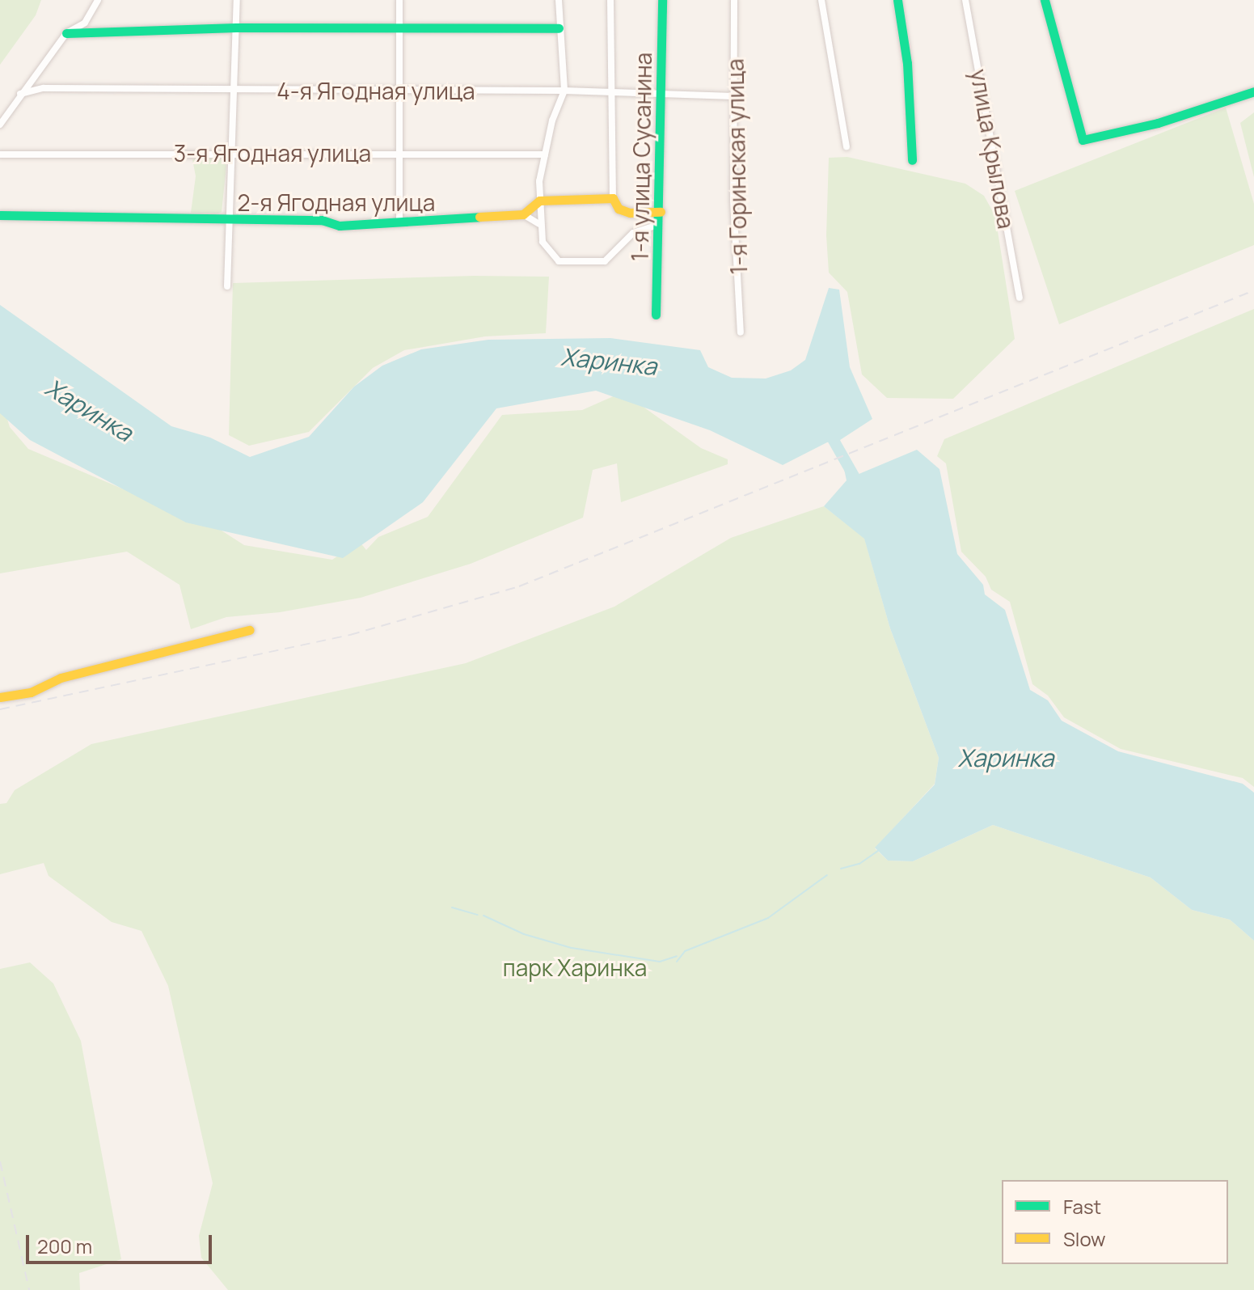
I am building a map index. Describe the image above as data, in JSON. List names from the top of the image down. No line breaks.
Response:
{"streets":{"street":["4-я Ягодная улица","улица Крылова","3-я Ягодная улица","1-я улица Сусанина","1-я Горинская улица","2-я Ягодная улица"]},"crossings":[["4-я Ягодная улица","1-я улица Сусанина"],["4-я Ягодная улица","1-я Горинская улица"]],"water":["Харинка"],"parks":["парк Харинка"],"legend":["Fast","Slow"],"scale_bar":"200 m"}
